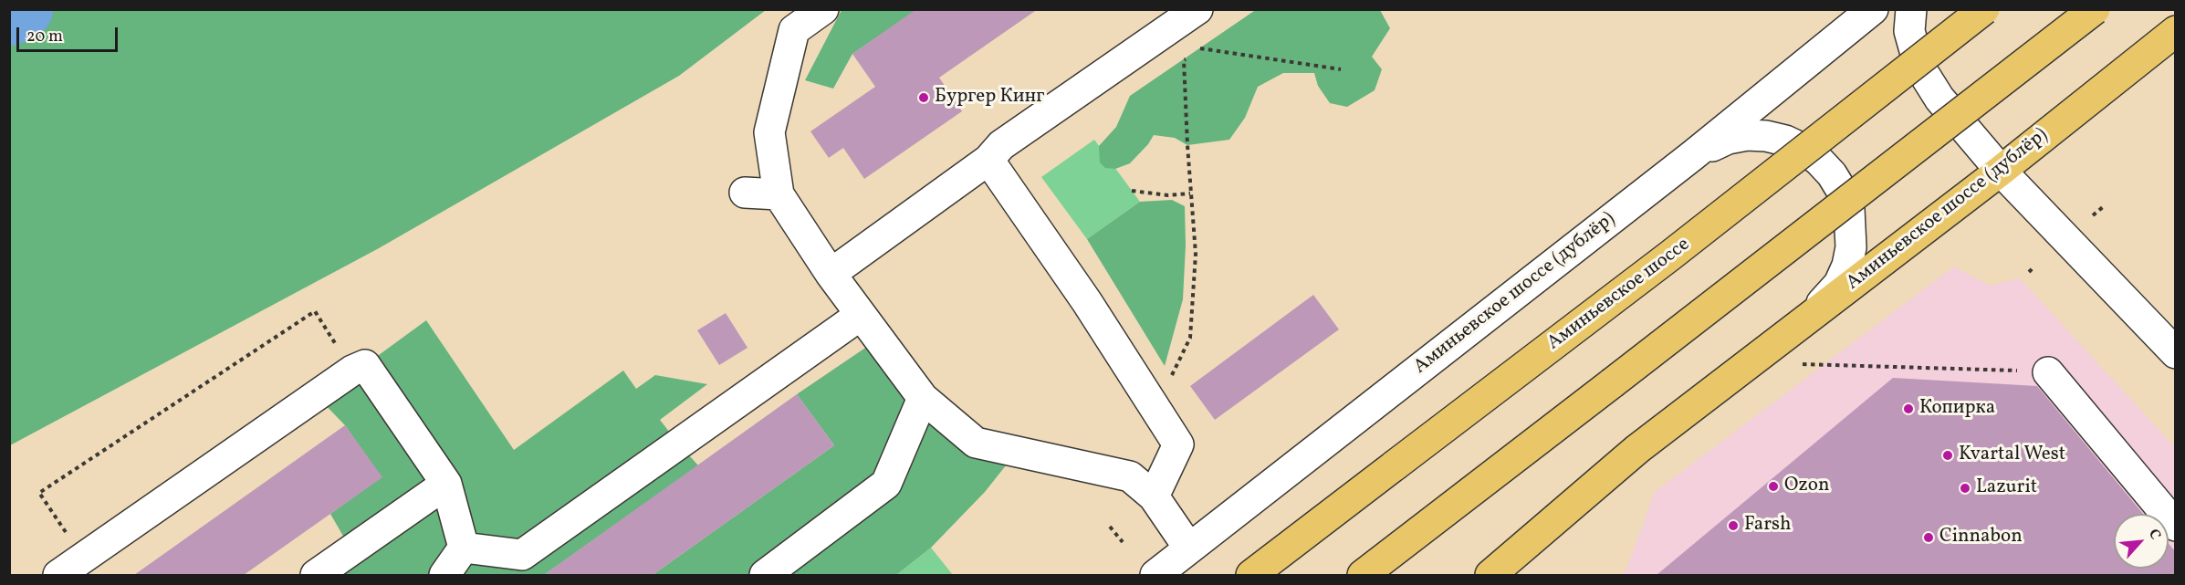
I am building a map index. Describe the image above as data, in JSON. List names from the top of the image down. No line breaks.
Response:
{"streets":{"main road":["Аминьевское шоссе (дублёр)","Аминьевское шоссе"]},"places":["Бургер Кинг","Копирка","Kvartal West","Ozon","Lazurit","Farsh","Cinnabon"],"scale_bar":"20 m","north":"top right"}
